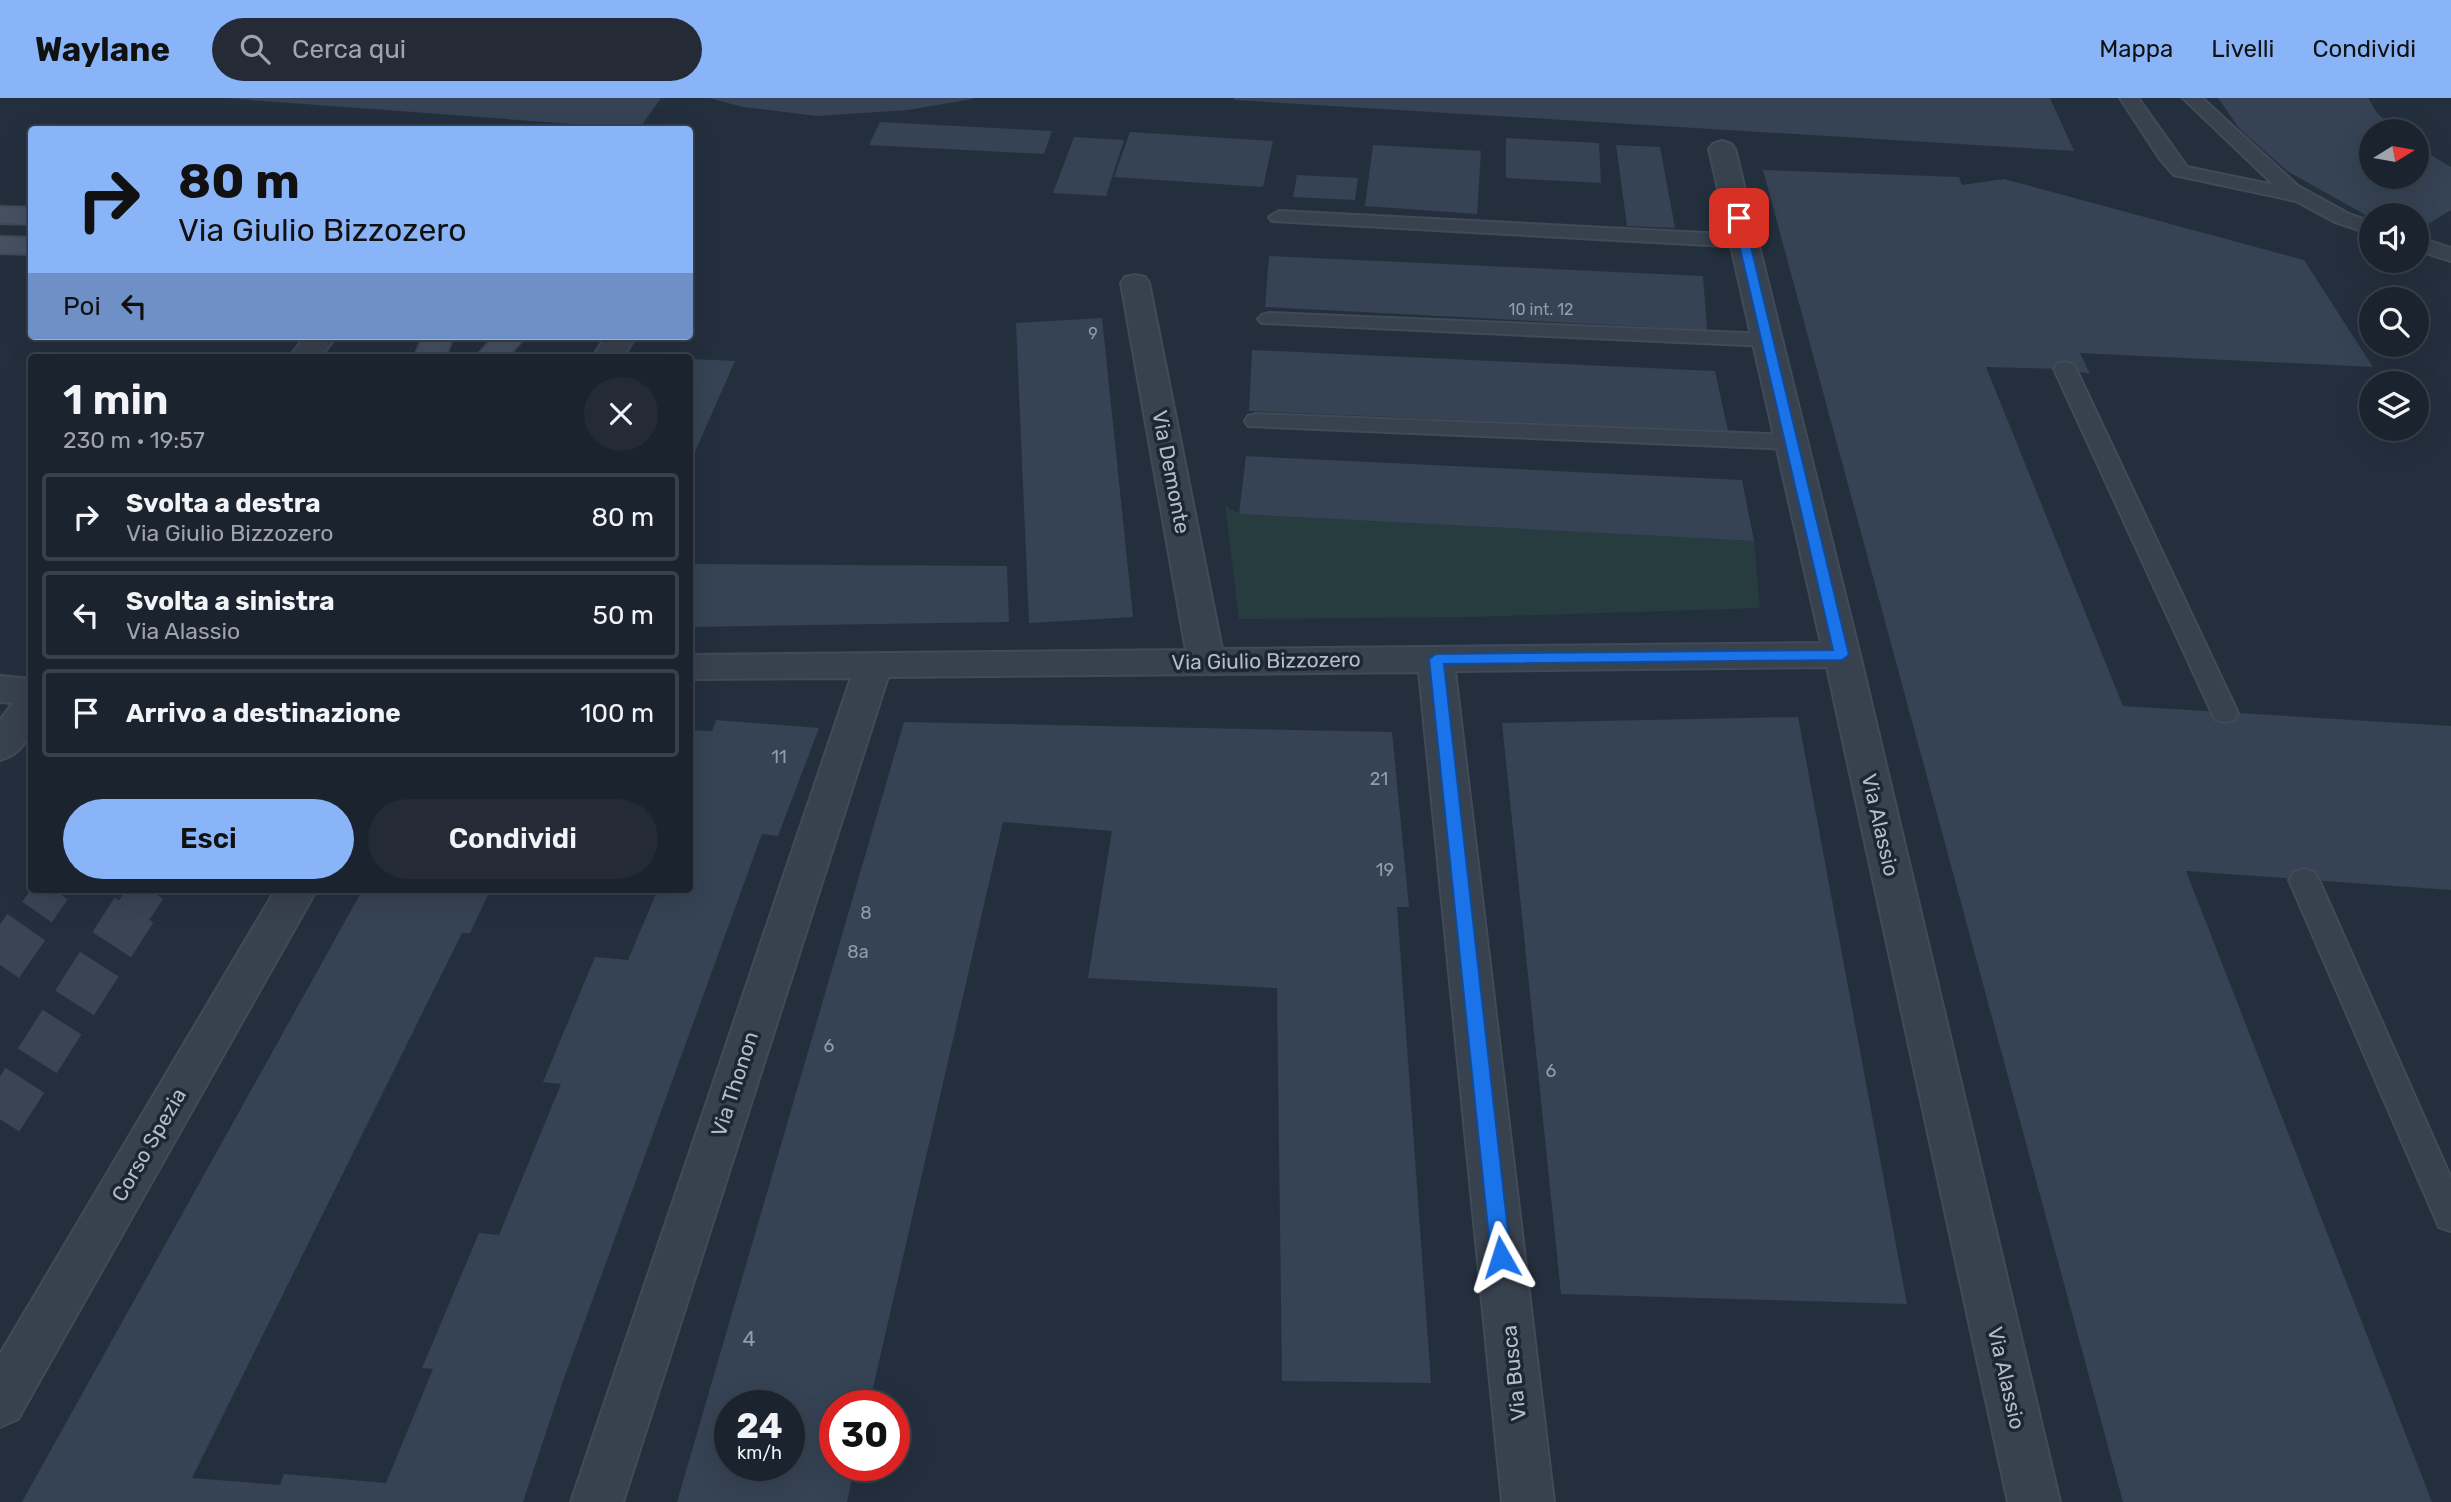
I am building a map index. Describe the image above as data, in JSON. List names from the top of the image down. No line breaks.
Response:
{"streets":{"street":["Via Demonte","Via Giulio Bizzozero","Via Alassio","Via Thonon","Corso Spezia","Via Busca"]},"crossings":[["Via Demonte","Via Giulio Bizzozero"],["Via Giulio Bizzozero","Via Alassio"],["Via Giulio Bizzozero","Via Thonon"],["Via Giulio Bizzozero","Via Busca"]],"house_numbers":["10 int. 12","9","11","21","19","8","8a","6","6","4"],"north":"right","page":{"header":"Waylane","search":"Cerca qui","nav":["Mappa","Livelli","Condividi"],"turn":["80 m","Via Giulio Bizzozero"],"then":"Poi","heading":["1 min","230 m · 19:57"],"list":[{"name":"Svolta a destra","note":"Via Giulio Bizzozero","value":"80 m"},{"name":"Svolta a sinistra","note":"Via Alassio","value":"50 m"},{"name":"Arrivo a destinazione","value":"100 m"}],"buttons":["Esci","Condividi"],"speed":"24 km/h","limit":"30"}}
